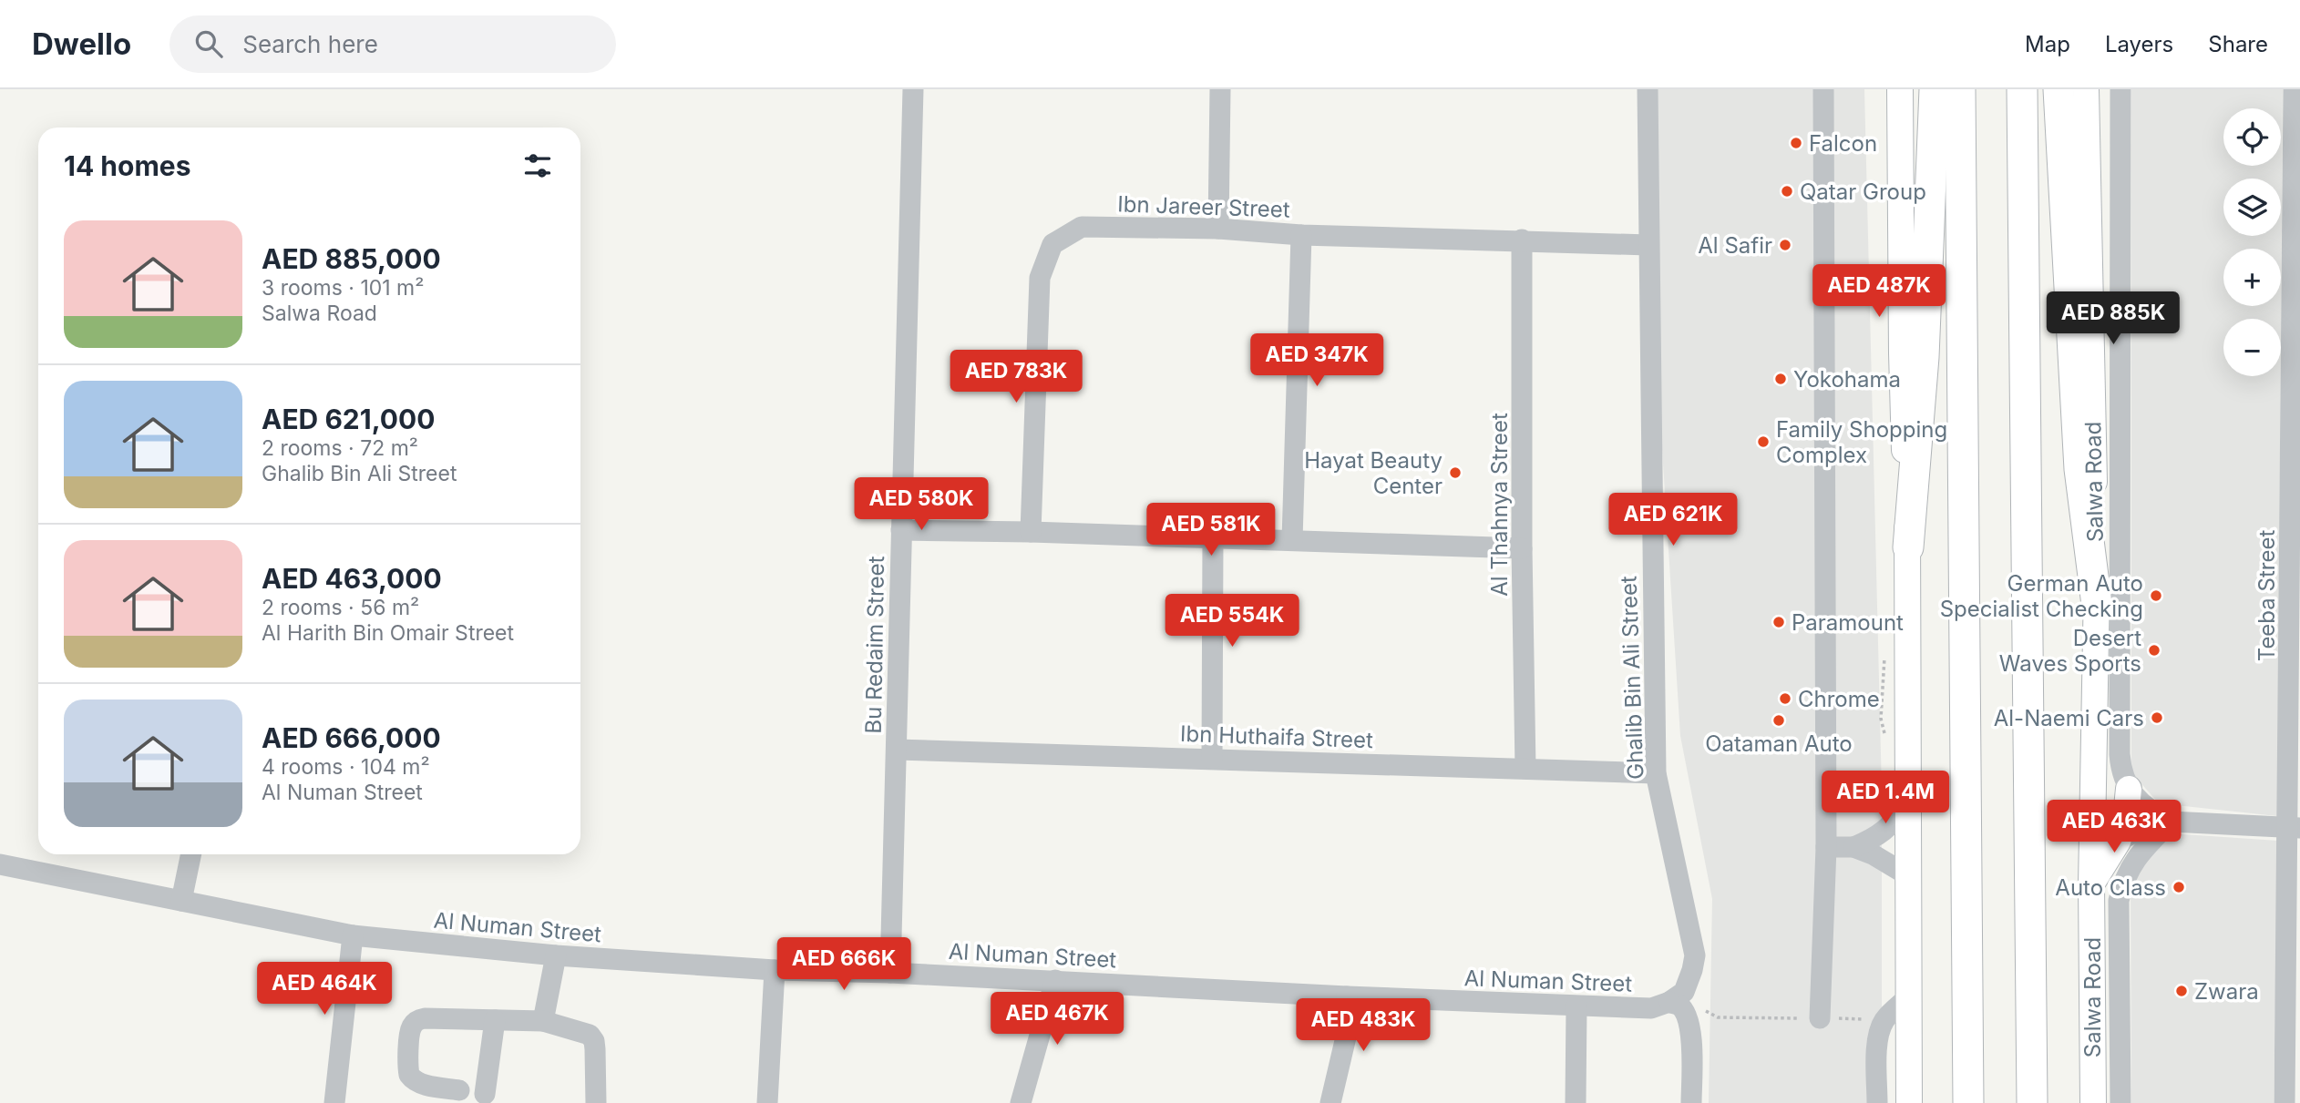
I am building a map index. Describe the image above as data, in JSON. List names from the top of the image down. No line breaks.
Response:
{"streets":{"main road":["Salwa Road"],"street":["Ibn Jareer Street","Al Thahnya Street","Teeba Street","Bu Redaim Street","Ghalib Bin Ali Street","Ibn Huthaifa Street","Al Numan Street"]},"crossings":[["Ibn Jareer Street","Al Thahnya Street"],["Ibn Jareer Street","Ghalib Bin Ali Street"],["Al Thahnya Street","Ibn Huthaifa Street"],["Bu Redaim Street","Ibn Huthaifa Street"],["Bu Redaim Street","Al Numan Street"],["Ghalib Bin Ali Street","Ibn Huthaifa Street"],["Ghalib Bin Ali Street","Al Numan Street"]],"places":["Falcon","Qatar Group","Al Safir","Yokohama","Family Shopping Complex","Hayat Beauty Center","German Auto Specialist Checking","Paramount","Desert Waves Sports","Chrome","Al-Naemi Cars","Oataman Auto","Auto Class","Zwara"],"page":{"header":"Dwello","search":"Search here","nav":["Map","Layers","Share"],"map_buttons":["+","−"],"heading":"14 homes","list":[{"name":"AED 885,000","note":"3 rooms · 101 m² · Salwa Road"},{"name":"AED 621,000","note":"2 rooms · 72 m² · Ghalib Bin Ali Street"},{"name":"AED 463,000","note":"2 rooms · 56 m² · Al Harith Bin Omair Street"},{"name":"AED 666,000","note":"4 rooms · 104 m² · Al Numan Street"}],"price":["AED 487K","AED 885K","AED 347K","AED 783K","AED 580K","AED 621K","AED 581K","AED 554K","AED 1.4M","AED 463K","AED 666K","AED 464K","AED 467K","AED 483K"]}}
